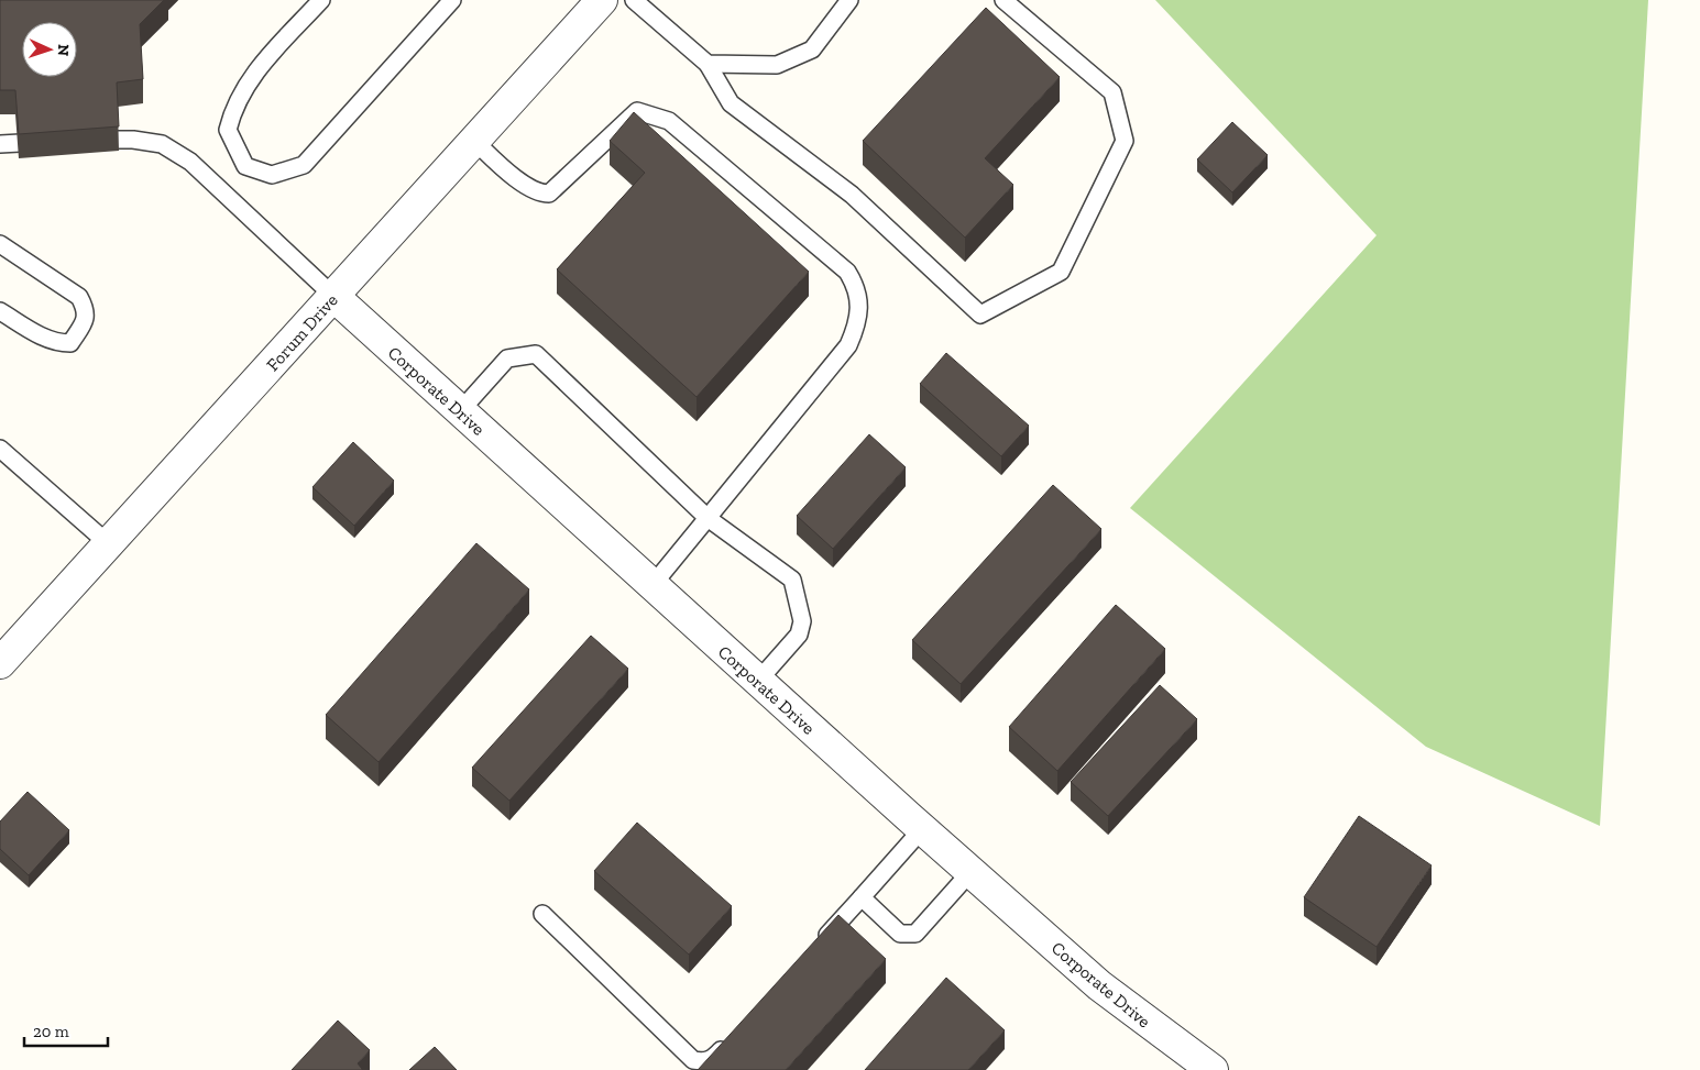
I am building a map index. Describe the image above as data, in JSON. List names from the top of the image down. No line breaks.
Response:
{"streets":{"street":["Forum Drive","Corporate Drive"]},"crossings":[["Forum Drive","Corporate Drive"]],"scale_bar":"20 m","north":"right"}
